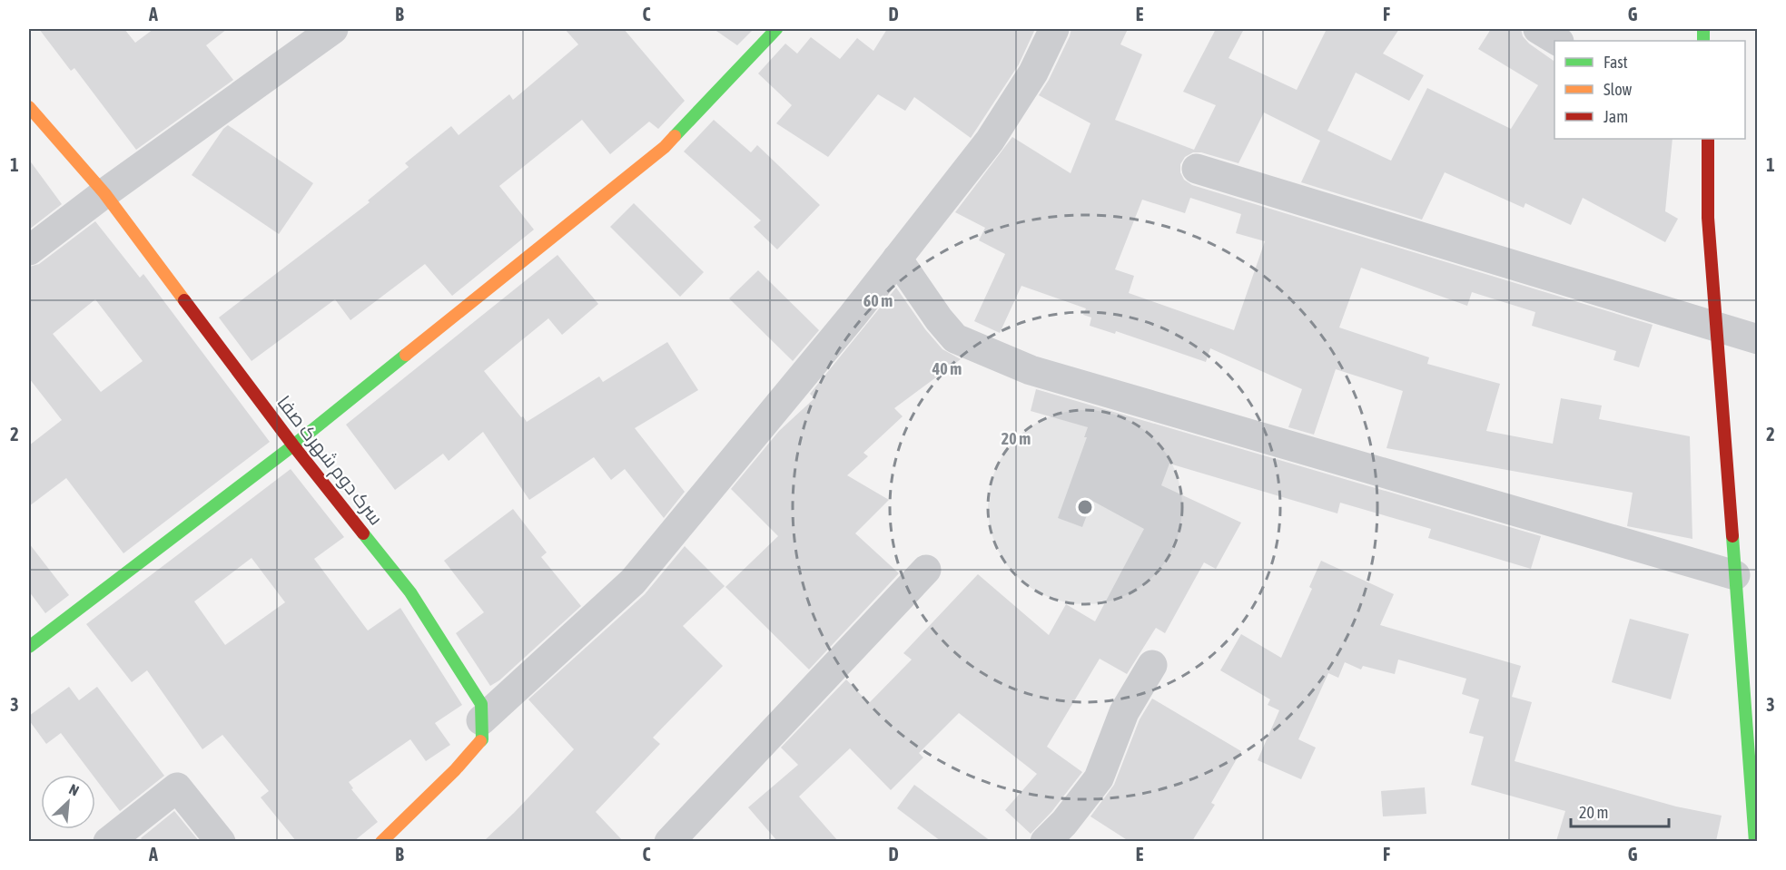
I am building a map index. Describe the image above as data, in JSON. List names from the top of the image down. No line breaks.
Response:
{"streets":{"street":["سرک دوم شهرک صفا"]},"legend":["Fast","Slow","Jam"],"scale_bar":"20 m","north":"top right","grid":{"columns":["A","B","C","D","E","F","G"],"rows":["1","2","3"]},"rings":["60 m","40 m","20 m"]}
